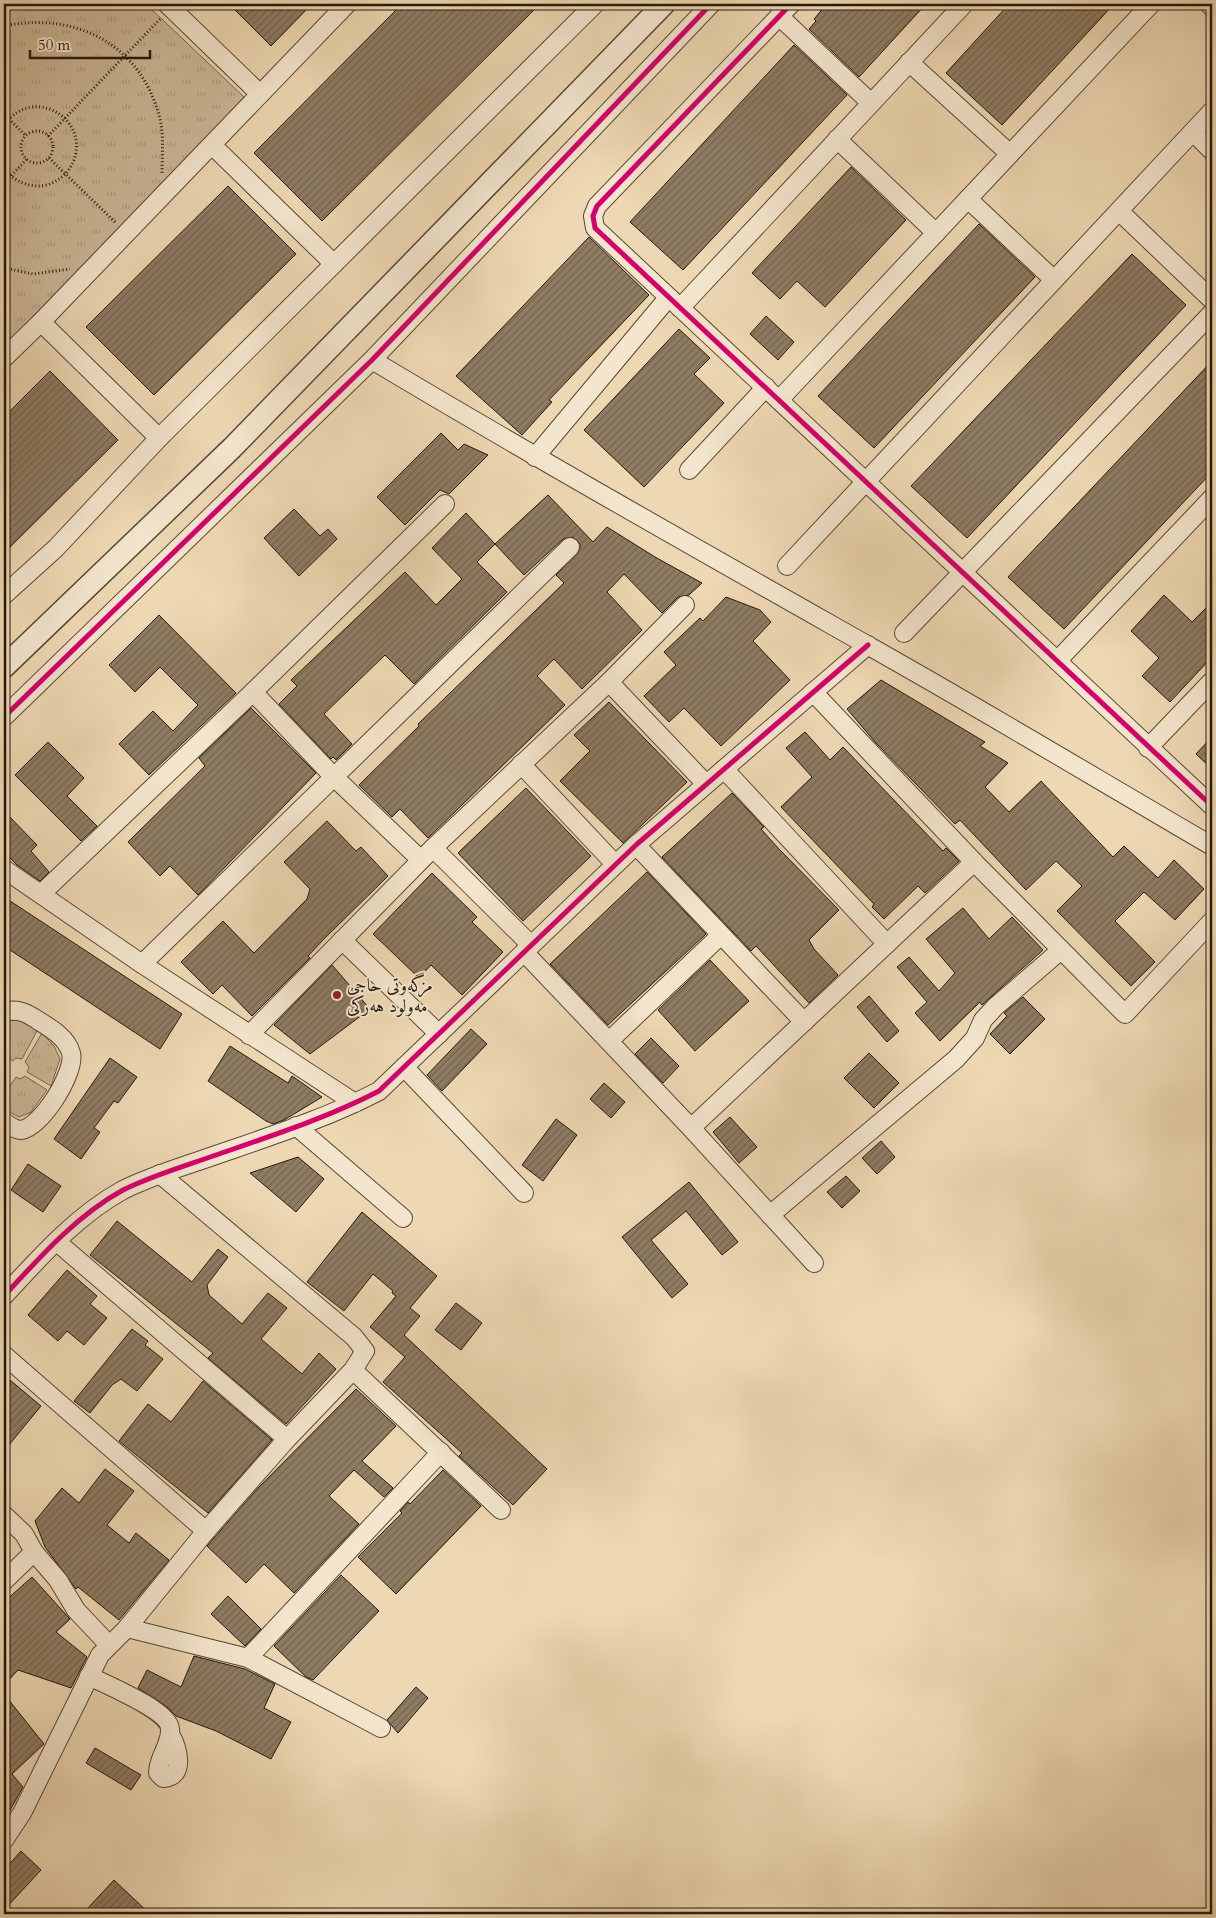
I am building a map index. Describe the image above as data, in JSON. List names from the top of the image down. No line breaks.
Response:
{"places":["مزگەوتی حاجی مەولود هەرکی"],"scale_bar":"50 m"}
